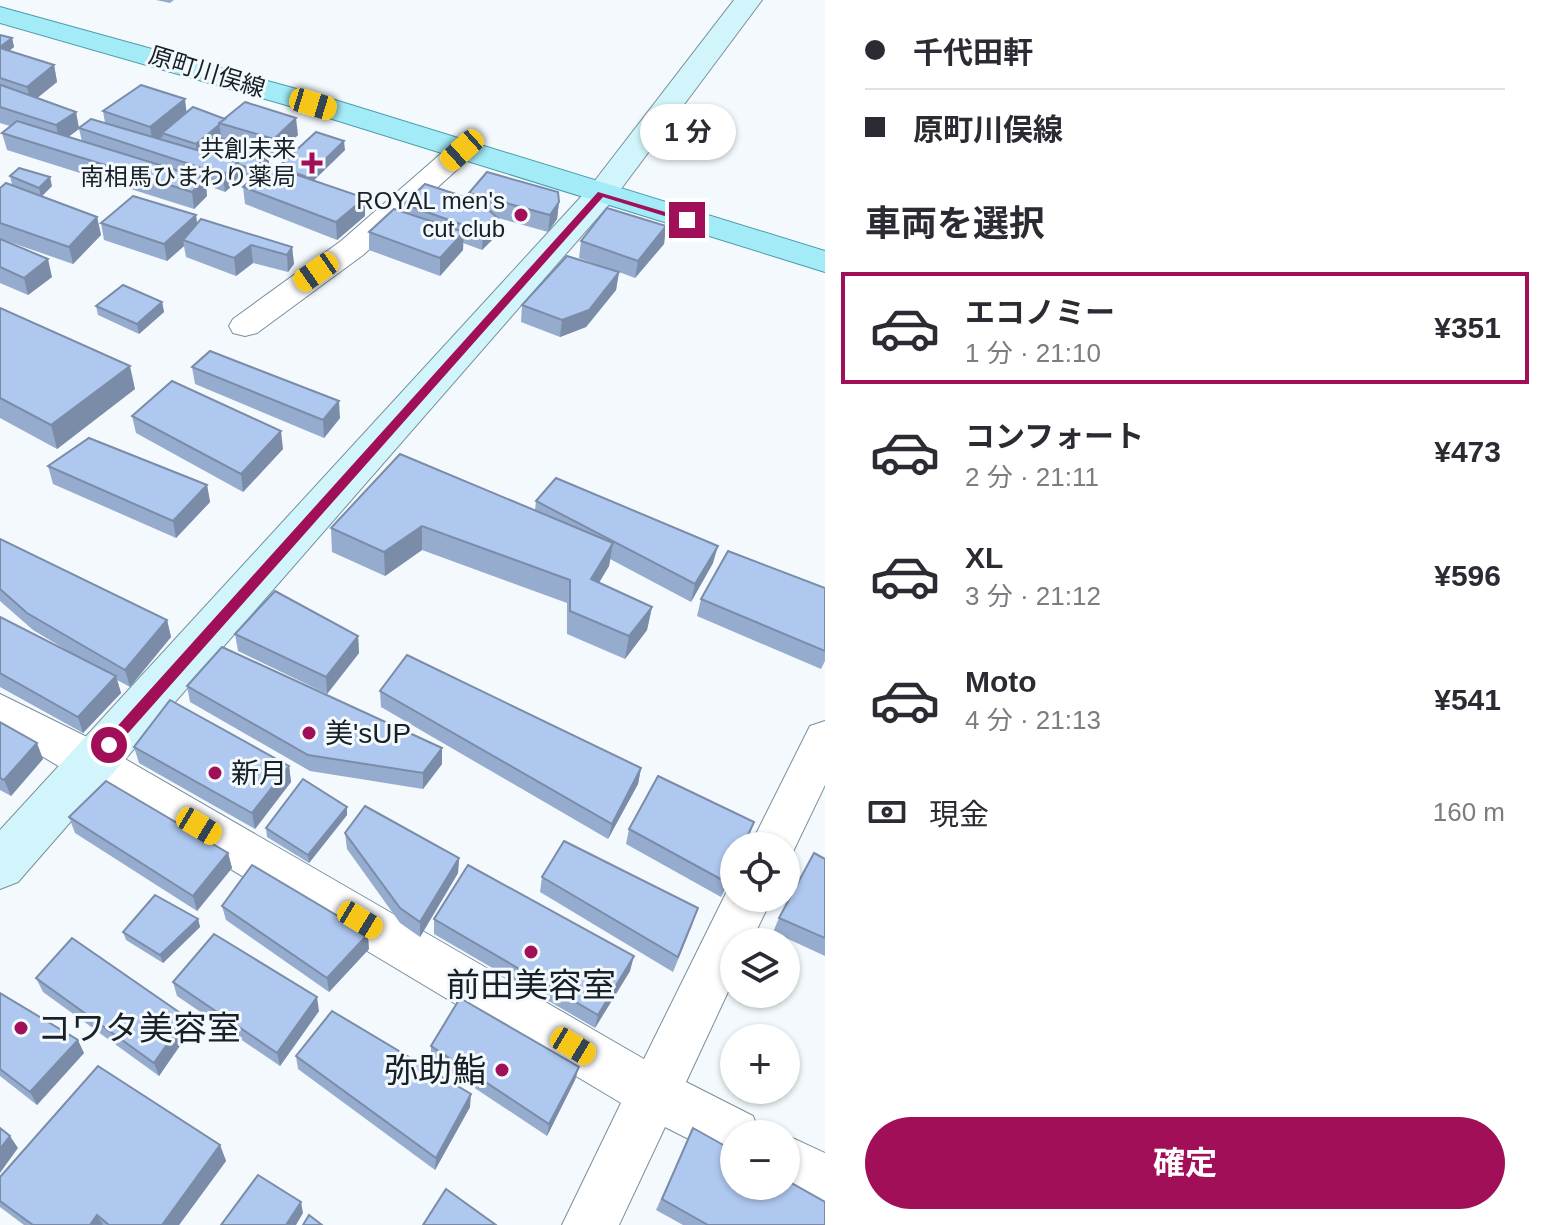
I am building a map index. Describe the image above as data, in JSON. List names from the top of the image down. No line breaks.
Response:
{"streets":{"main road":["原町川俣線"]},"places":{"health":["共創未来 南相馬ひまわり薬局"],"other":["ROYAL men's cut club","美'sUP","新月","前田美容室","コワタ美容室","弥助鮨"]},"page":{"banner":["千代田軒","原町川俣線"],"bubble":"1 分","heading":"車両を選択","list":[{"name":"エコノミー","note":"1 分 · 21:10","value":"¥351"},{"name":"コンフォート","note":"2 分 · 21:11","value":"¥473"},{"name":"XL","note":"3 分 · 21:12","value":"¥596"},{"name":"Moto","note":"4 分 · 21:13","value":"¥541"}],"pay":["現金","160 m"],"map_buttons":["+","−"],"buttons":"確定"}}
